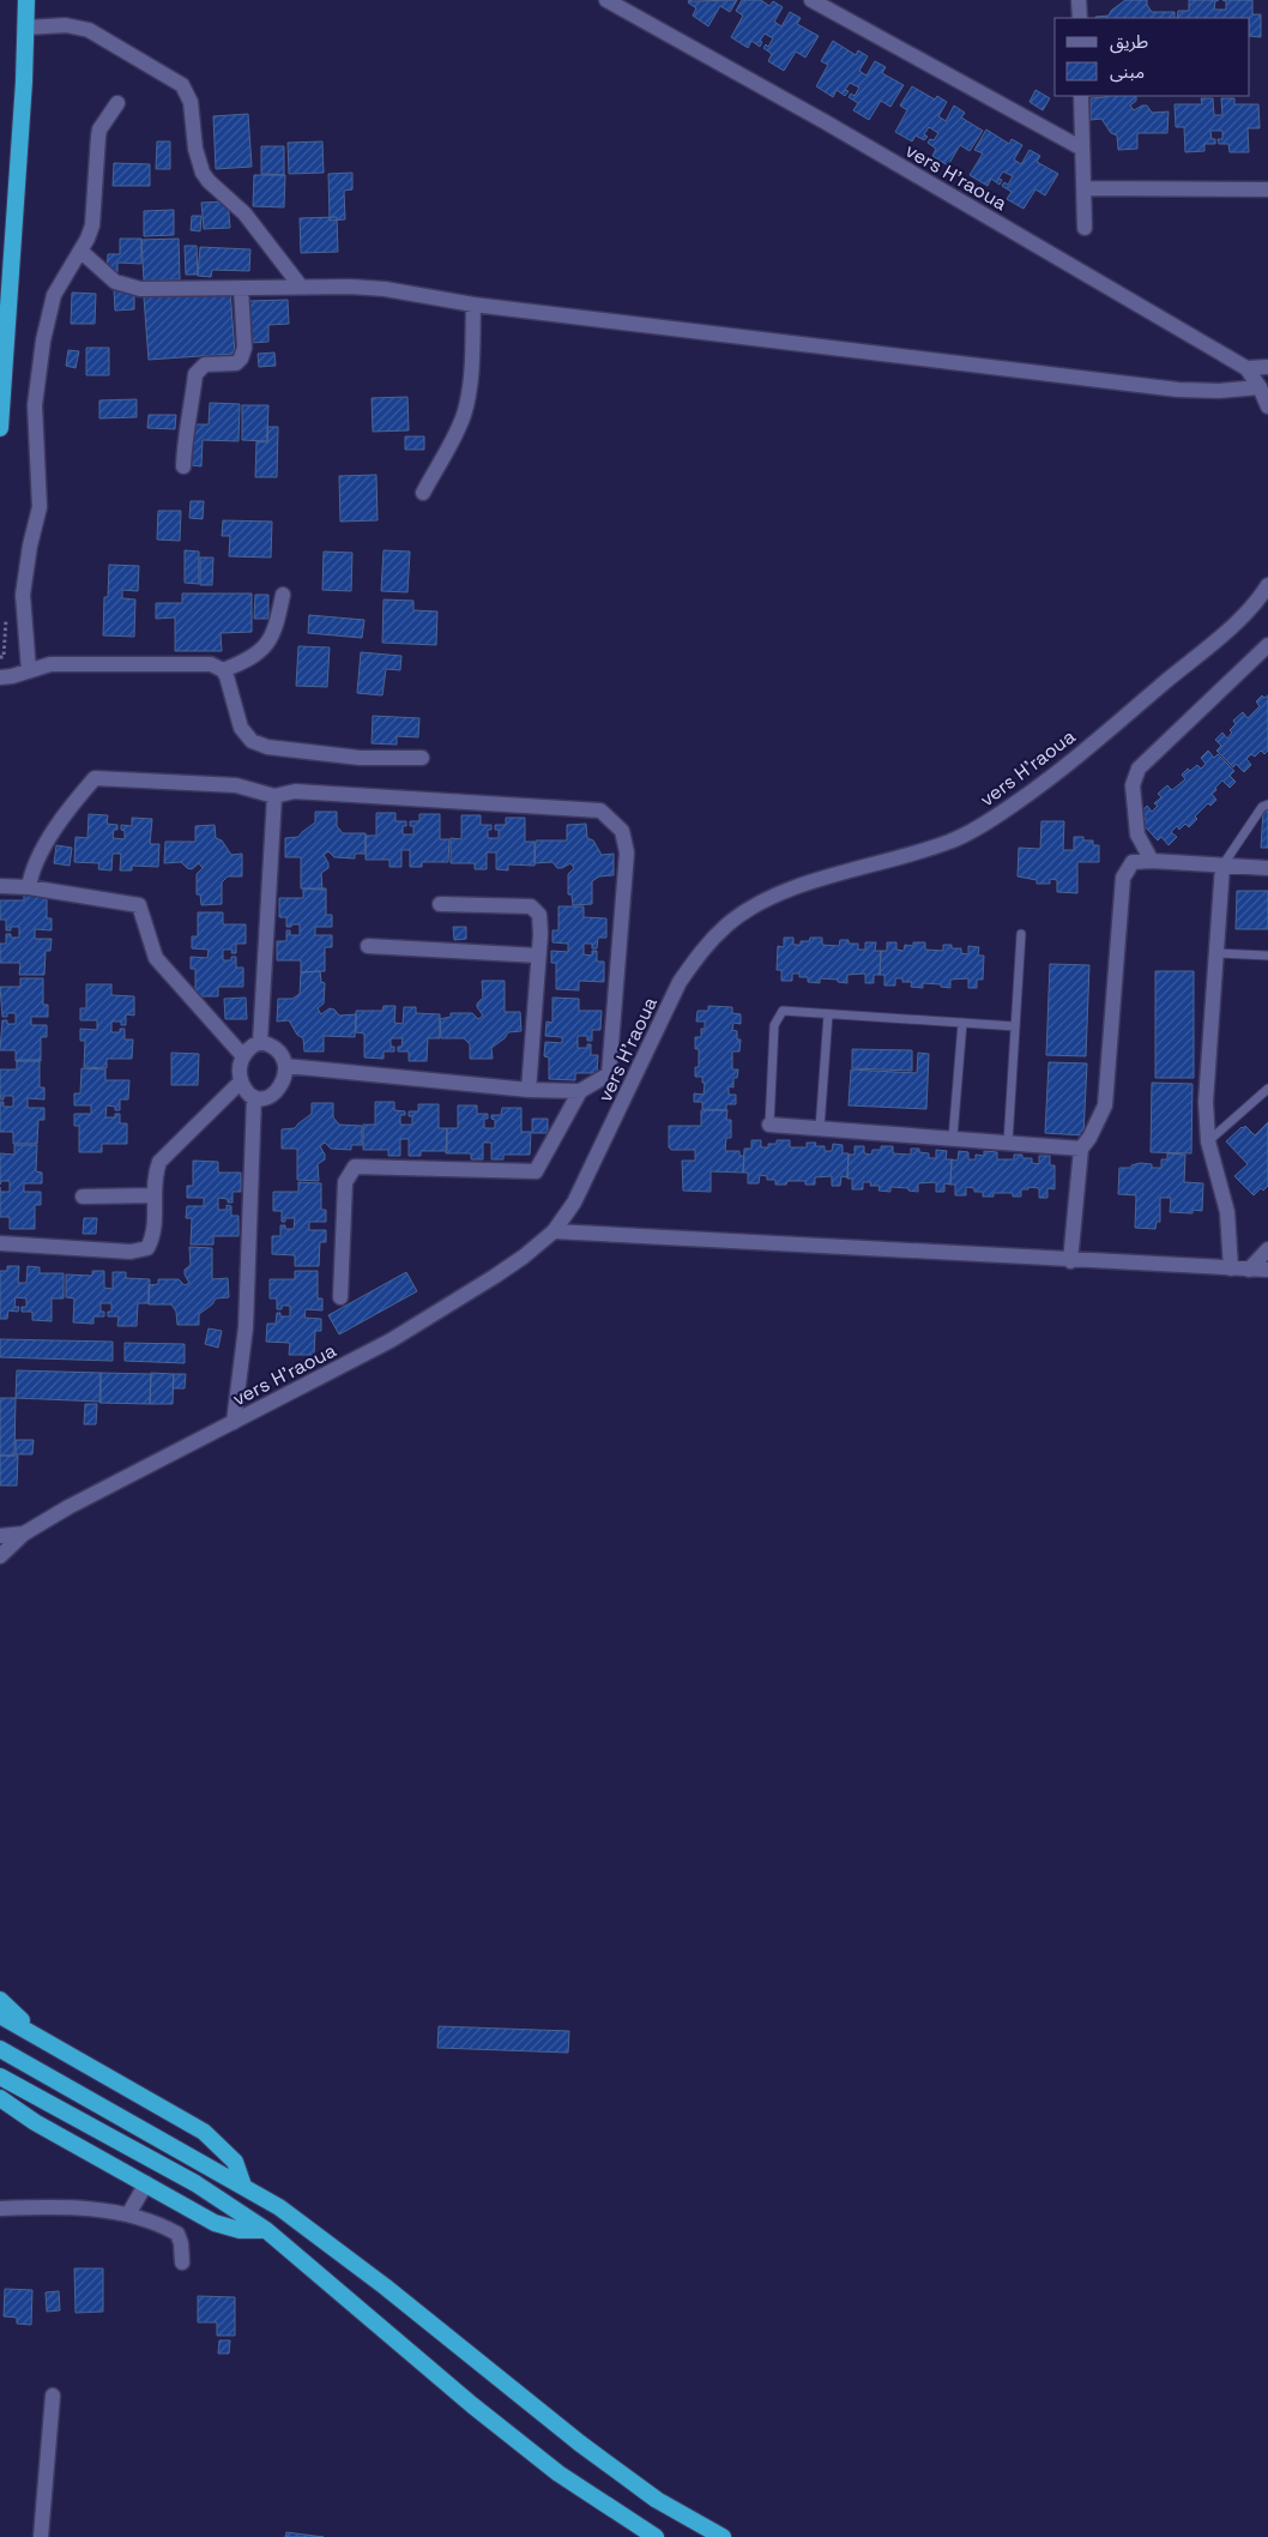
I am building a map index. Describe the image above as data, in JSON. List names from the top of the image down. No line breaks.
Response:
{"streets":{"street":["vers H'raoua"]},"legend":["طريق","مبنى"]}
